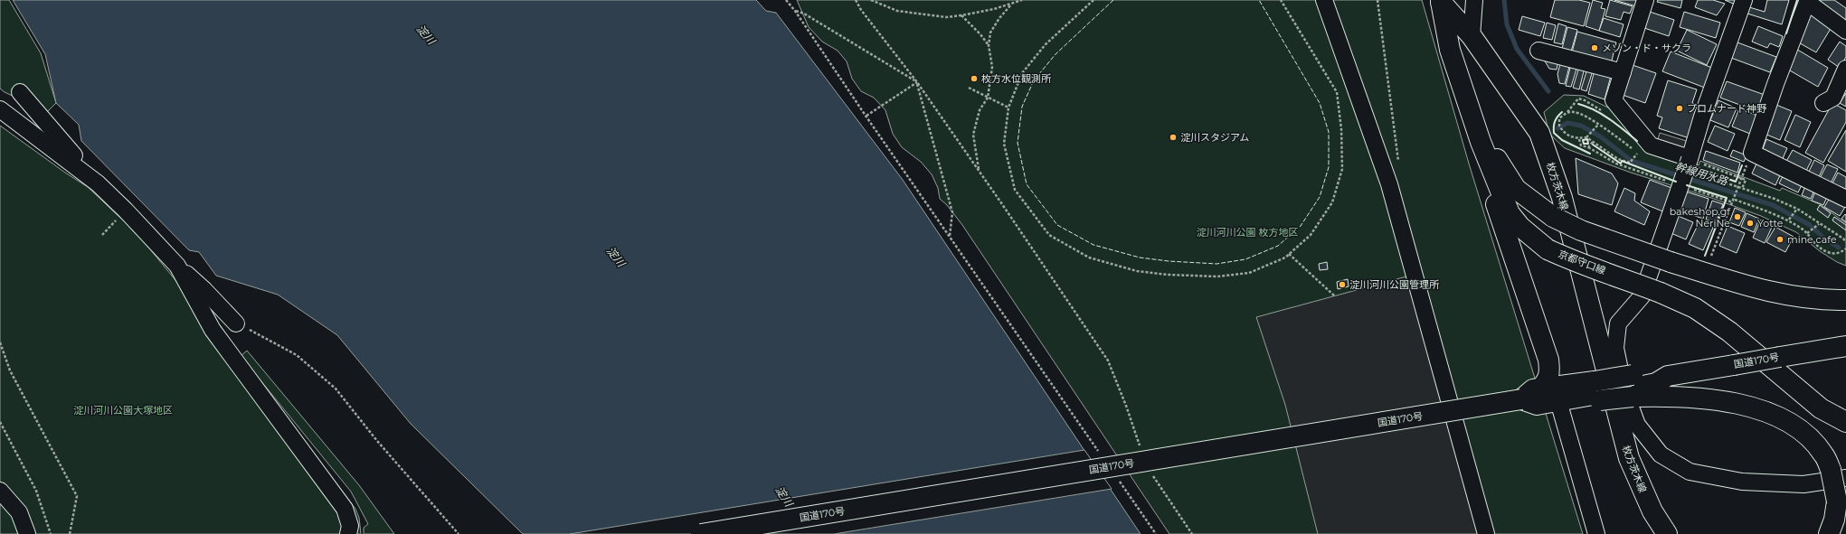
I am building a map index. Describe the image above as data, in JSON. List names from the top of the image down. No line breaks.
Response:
{"streets":{"main road":["枚方茨木線","京都守口線","国道170号"]},"crossings":[["枚方茨木線","京都守口線"]],"water":["淀川","幹線用水路"],"parks":["淀川河川公園 枚方地区","淀川河川公園大塚地区"],"places":["メゾン・ド・サクラ","枚方水位観測所","プロムナード神野","淀川スタジアム","bakeshop.gf NeriNe","Yotte","mine cafe","淀川河川公園管理所"]}
